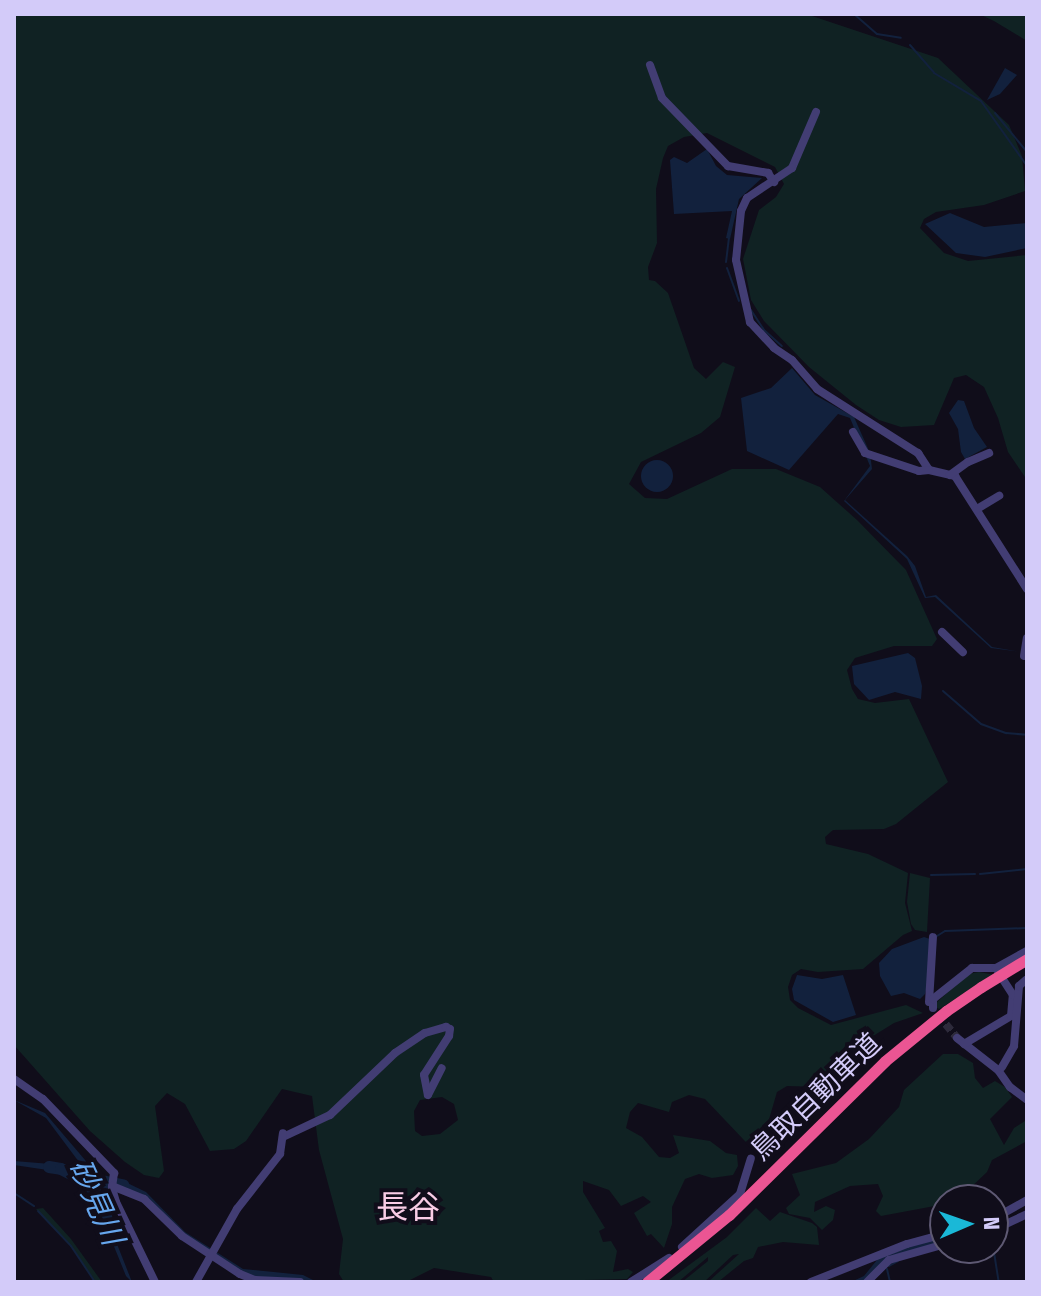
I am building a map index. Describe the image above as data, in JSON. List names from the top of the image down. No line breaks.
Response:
{"streets":{"highway":["鳥取自動車道"]},"districts":["長谷"],"water":["砂見川"],"north":"right"}
